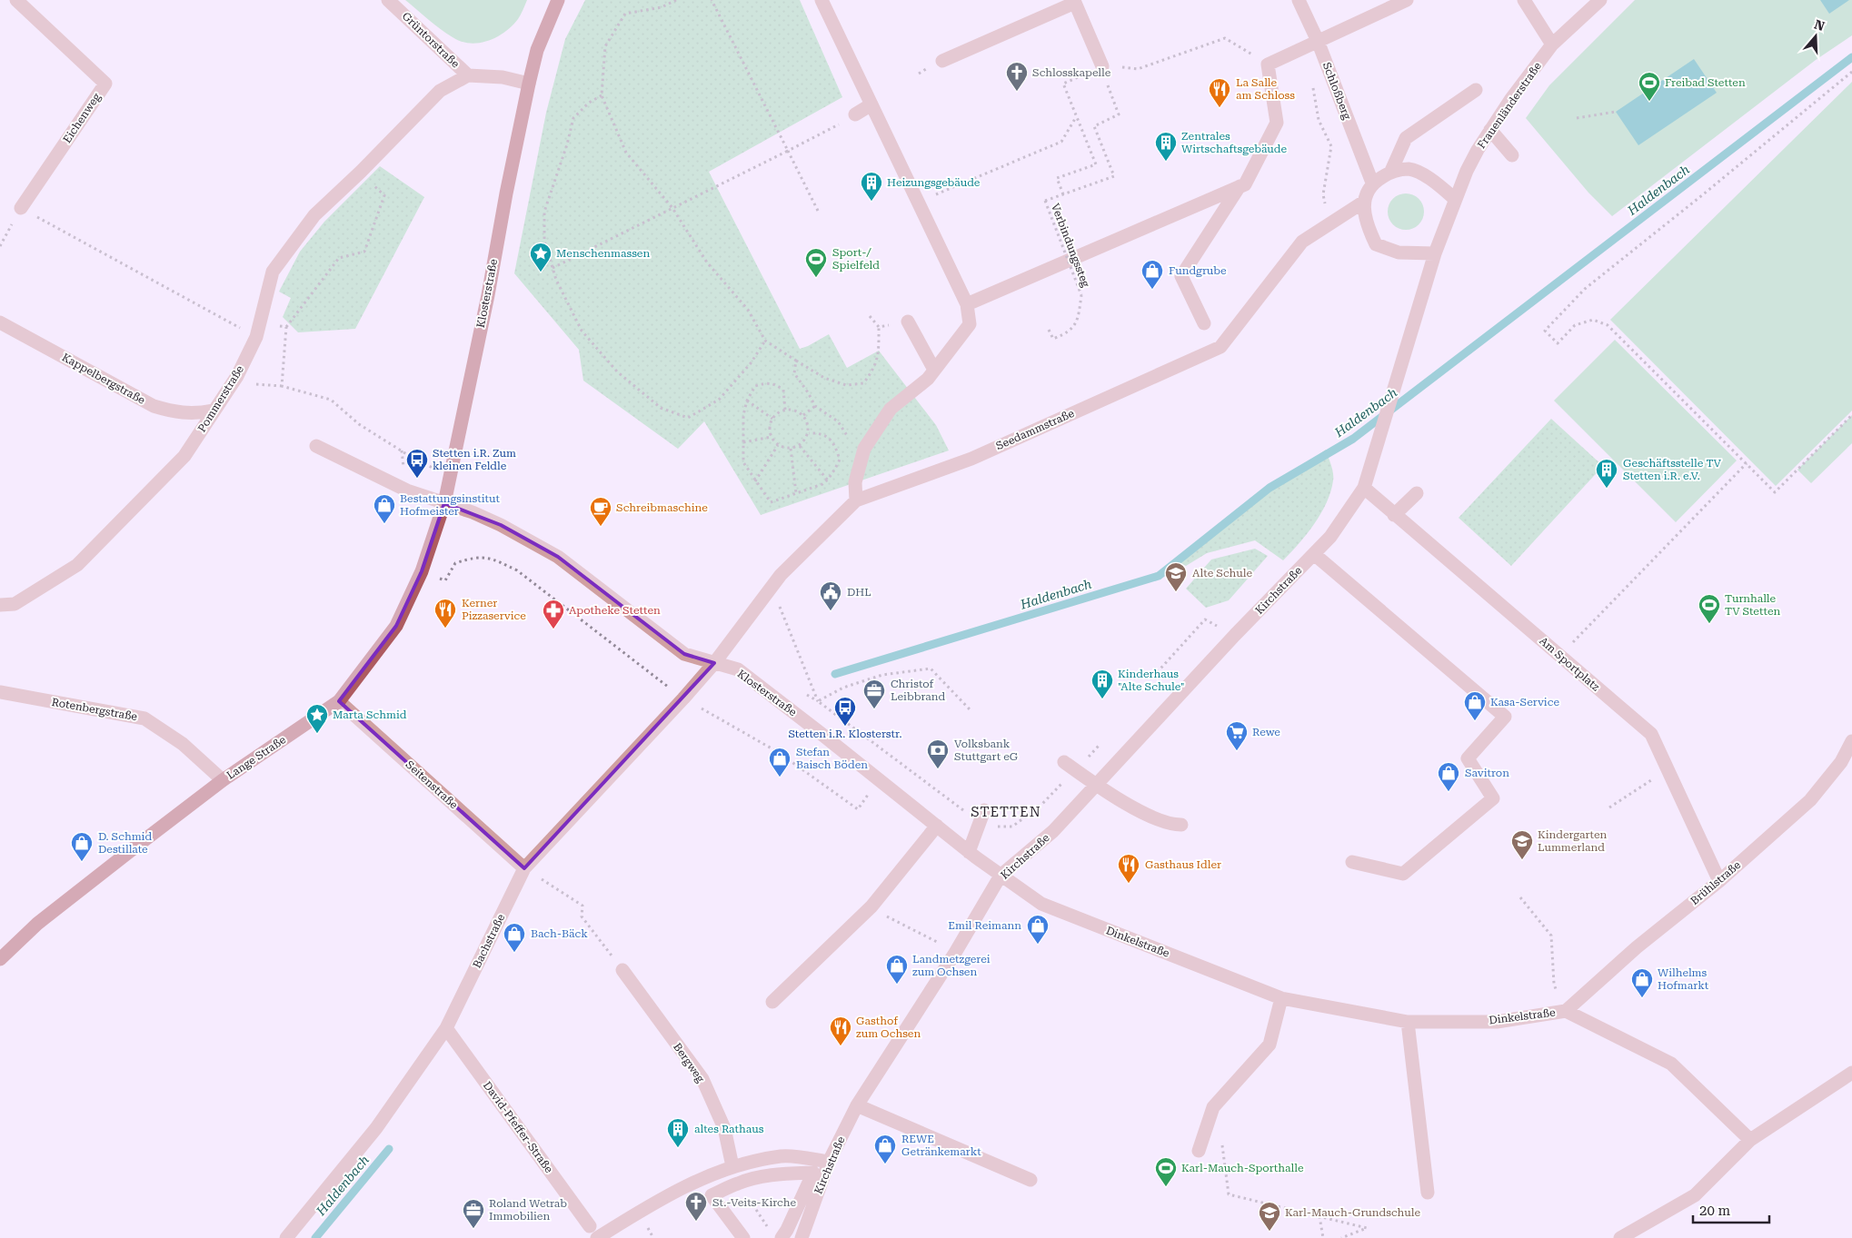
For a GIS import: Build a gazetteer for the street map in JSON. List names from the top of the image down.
{
  "streets": {
    "main road": ["Klosterstraße", "Lange Straße"],
    "street": [
      "Grüntorstraße",
      "Schloßberg",
      "Frauenländerstraße",
      "Eichenweg",
      "Kappelbergstraße",
      "Pommerstraße",
      "Seedammstraße",
      "Kirchstraße",
      "Am Sportplatz",
      "Rotenbergstraße",
      "Seitenstraße",
      "Brühlstraße",
      "Bachstraße",
      "Dinkelstraße",
      "Bergweg",
      "David-Pfeffer-Straße"
    ],
    "path": ["Verbindungssteg"]
  },
  "crossings": [
    ["Grüntorstraße", "Klosterstraße"],
    ["Grüntorstraße", "Pommerstraße"],
    ["Schloßberg", "Frauenländerstraße"],
    ["Schloßberg", "Seedammstraße"],
    ["Schloßberg", "Kirchstraße"],
    ["Frauenländerstraße", "Seedammstraße"],
    ["Frauenländerstraße", "Kirchstraße"],
    ["Klosterstraße", "Seedammstraße"],
    ["Klosterstraße", "Kirchstraße"],
    ["Klosterstraße", "Lange Straße"],
    ["Klosterstraße", "Bachstraße"],
    ["Klosterstraße", "Dinkelstraße"],
    ["Kappelbergstraße", "Pommerstraße"],
    ["Seedammstraße", "Kirchstraße"],
    ["Seedammstraße", "Bachstraße"],
    ["Kirchstraße", "Am Sportplatz"],
    ["Kirchstraße", "Dinkelstraße"],
    ["Am Sportplatz", "Brühlstraße"],
    ["Rotenbergstraße", "Lange Straße"],
    ["Lange Straße", "Seitenstraße"],
    ["Seitenstraße", "Bachstraße"],
    ["Brühlstraße", "Dinkelstraße"],
    ["Bachstraße", "David-Pfeffer-Straße"]
  ],
  "districts": ["STETTEN"],
  "water": ["Haldenbach"],
  "places": {
    "church": ["Schlosskapelle", "St.-Veits-Kirche"],
    "sports": [
      "Freibad Stetten",
      "Sport-/ Spielfeld",
      "Turnhalle TV Stetten",
      "Karl-Mauch-Sporthalle"
    ],
    "restaurant": [
      "La Salle am Schloss",
      "Kerner Pizzaservice",
      "Gasthaus Idler",
      "Gasthof zum Ochsen"
    ],
    "building": [
      "Zentrales Wirtschaftsgebäude",
      "Heizungsgebäude",
      "Geschäftsstelle TV Stetten i.R. e.V.",
      "Kinderhaus \"Alte Schule\"",
      "altes Rathaus"
    ],
    "place": ["Menschenmassen", "Marta Schmid"],
    "shop": [
      "Fundgrube",
      "Bestattungsinstitut Hofmeister",
      "Kasa-Service",
      "Stefan Baisch Böden",
      "Savitron",
      "D. Schmid Destillate",
      "Emil Reimann",
      "Bach-Bäck",
      "Landmetzgerei zum Ochsen",
      "Wilhelms Hofmarkt",
      "REWE Getränkemarkt"
    ],
    "bus stop": ["Stetten i.R. Zum kleinen Feldle", "Stetten i.R. Klosterstr."],
    "cafe": ["Schreibmaschine"],
    "school or university": ["Alte Schule", "Kindergarten Lummerland", "Karl-Mauch-Grundschule"],
    "public building": ["DHL"],
    "pharmacy": ["Apotheke Stetten"],
    "office": ["Christof Leibbrand", "Roland Wetrab Immobilien"],
    "supermarket": ["Rewe"],
    "bank": ["Volksbank Stuttgart eG"]
  },
  "scale_bar": "20 m",
  "north": "top"
}
